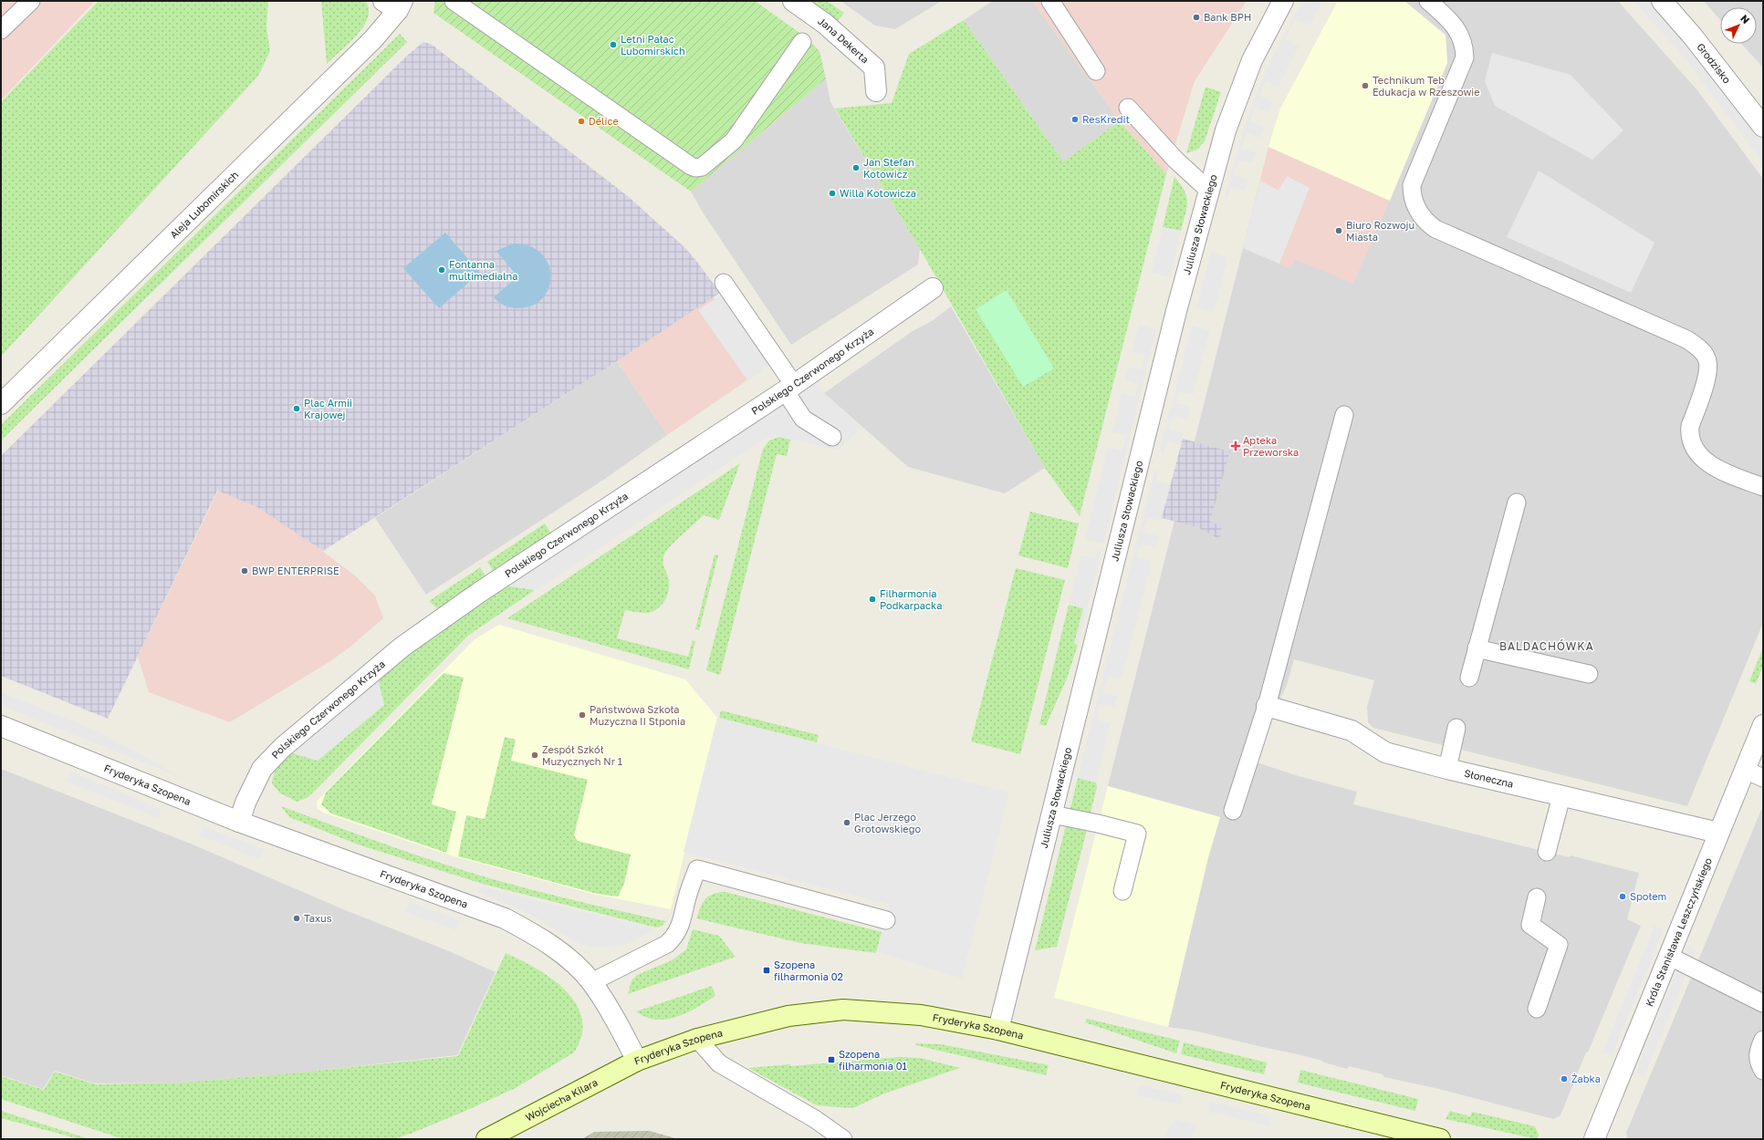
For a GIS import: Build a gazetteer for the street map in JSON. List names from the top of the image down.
{
  "streets": {
    "street": [
      "Jana Dekerta",
      "Grodzisko",
      "Aleja Lubomirskich",
      "Juliusza Słowackiego",
      "Polskiego Czerwonego Krzyża",
      "Słoneczna",
      "Fryderyka Szopena",
      "Króla Stanisława Leszczyńskiego",
      "Wojciecha Kilara"
    ]
  },
  "crossings": [
    ["Juliusza Słowackiego", "Fryderyka Szopena"],
    ["Polskiego Czerwonego Krzyża", "Fryderyka Szopena"],
    ["Słoneczna", "Króla Stanisława Leszczyńskiego"],
    ["Fryderyka Szopena", "Wojciecha Kilara"]
  ],
  "districts": ["BALDACHÓWKA"],
  "places": {
    "other": [
      "Bank BPH",
      "Letni Pałac Lubomirskich",
      "Technikum Teb Edukacja w Rzeszowie",
      "ResKredit",
      "Délice",
      "Jan Stefan Kotowicz",
      "Willa Kotowicza",
      "Biuro Rozwoju Miasta",
      "Fontanna multimedialna",
      "Plac Armii Krajowej",
      "BWP ENTERPRISE",
      "Filharmonia Podkarpacka",
      "Państwowa Szkoła Muzyczna II Stponia",
      "Zespół Szkół Muzycznych Nr 1",
      "Plac Jerzego Grotowskiego",
      "Społem",
      "Taxus",
      "Żabka"
    ],
    "health": ["Apteka Przeworska"],
    "transit": ["Szopena filharmonia 02", "Szopena filharmonia 01"]
  },
  "north": "top right"
}
